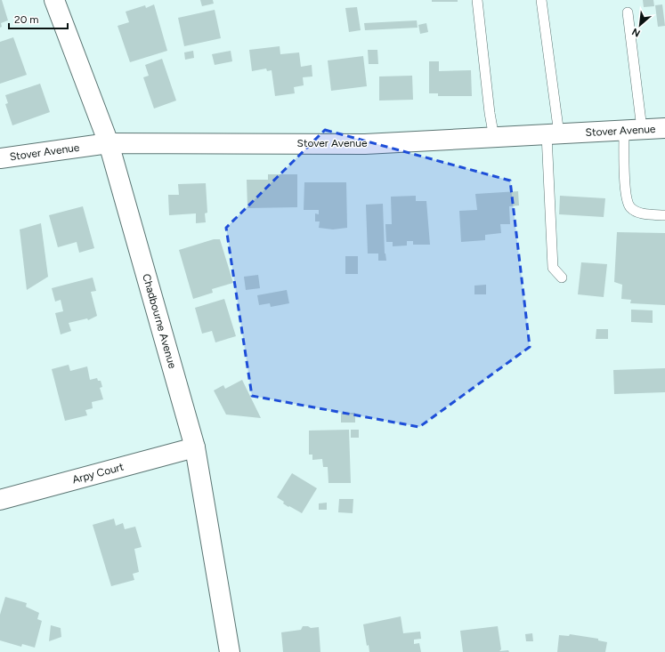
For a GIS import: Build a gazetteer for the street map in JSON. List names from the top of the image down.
{
  "streets": {
    "street": ["Stover Avenue", "Chadbourne Avenue", "Arpy Court"]
  },
  "crossings": [
    ["Stover Avenue", "Chadbourne Avenue"],
    ["Chadbourne Avenue", "Arpy Court"]
  ],
  "scale_bar": "20 m",
  "north": "bottom left"
}
